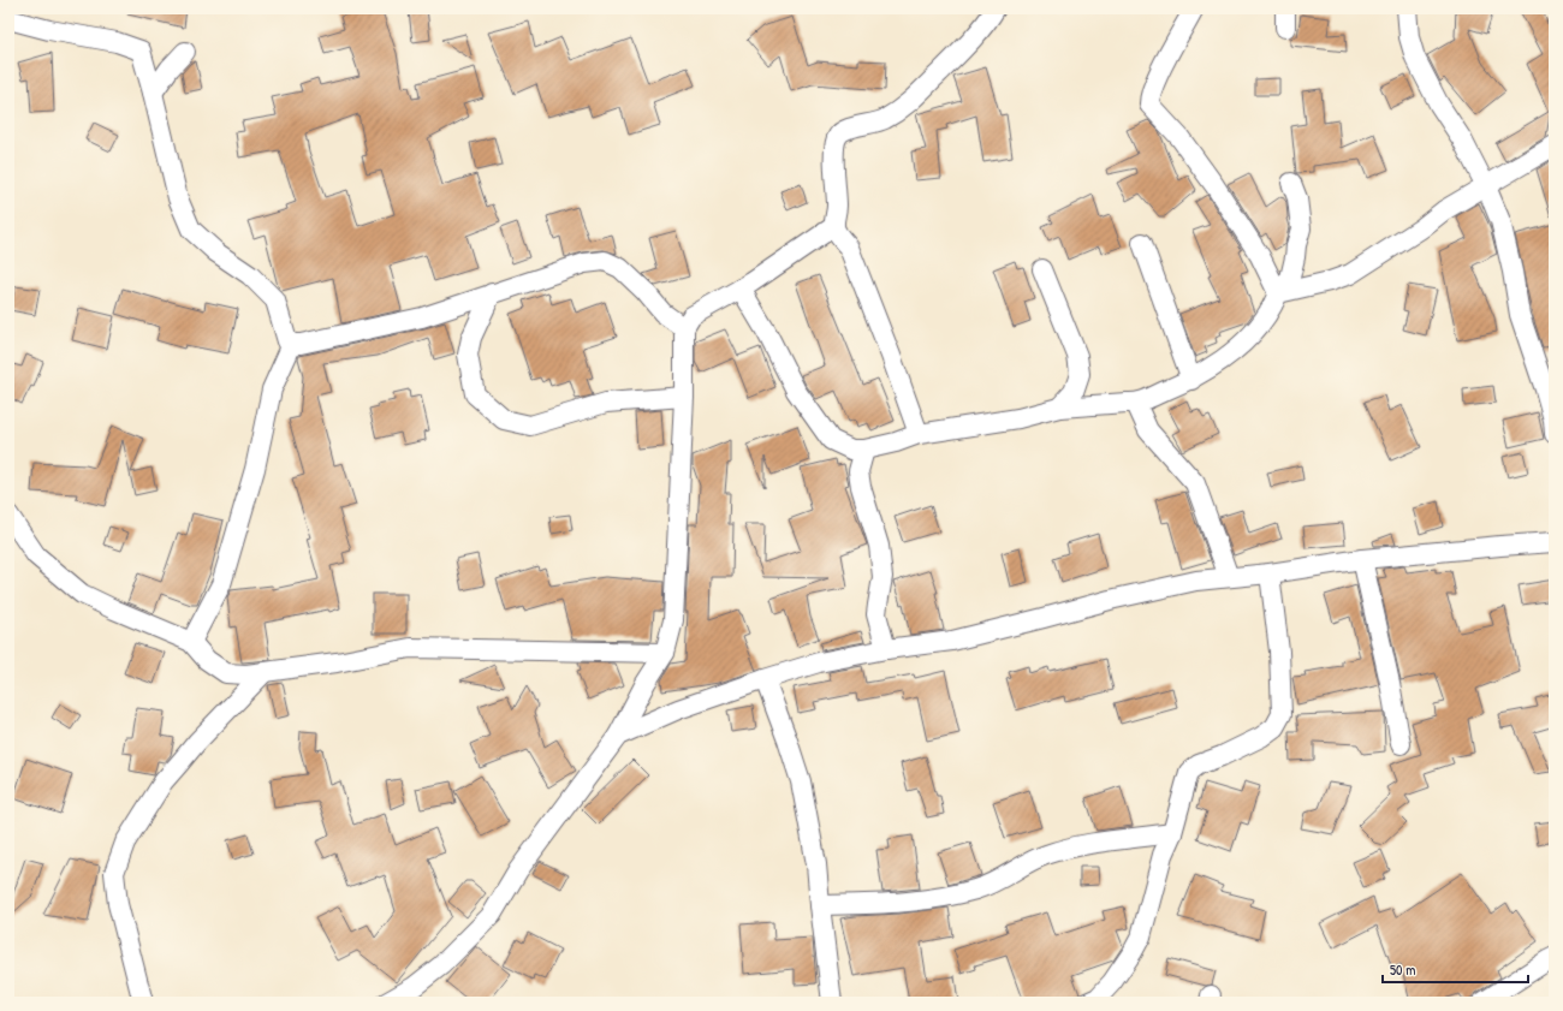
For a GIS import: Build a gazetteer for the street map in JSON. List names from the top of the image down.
{
  "scale_bar": "50 m"
}
